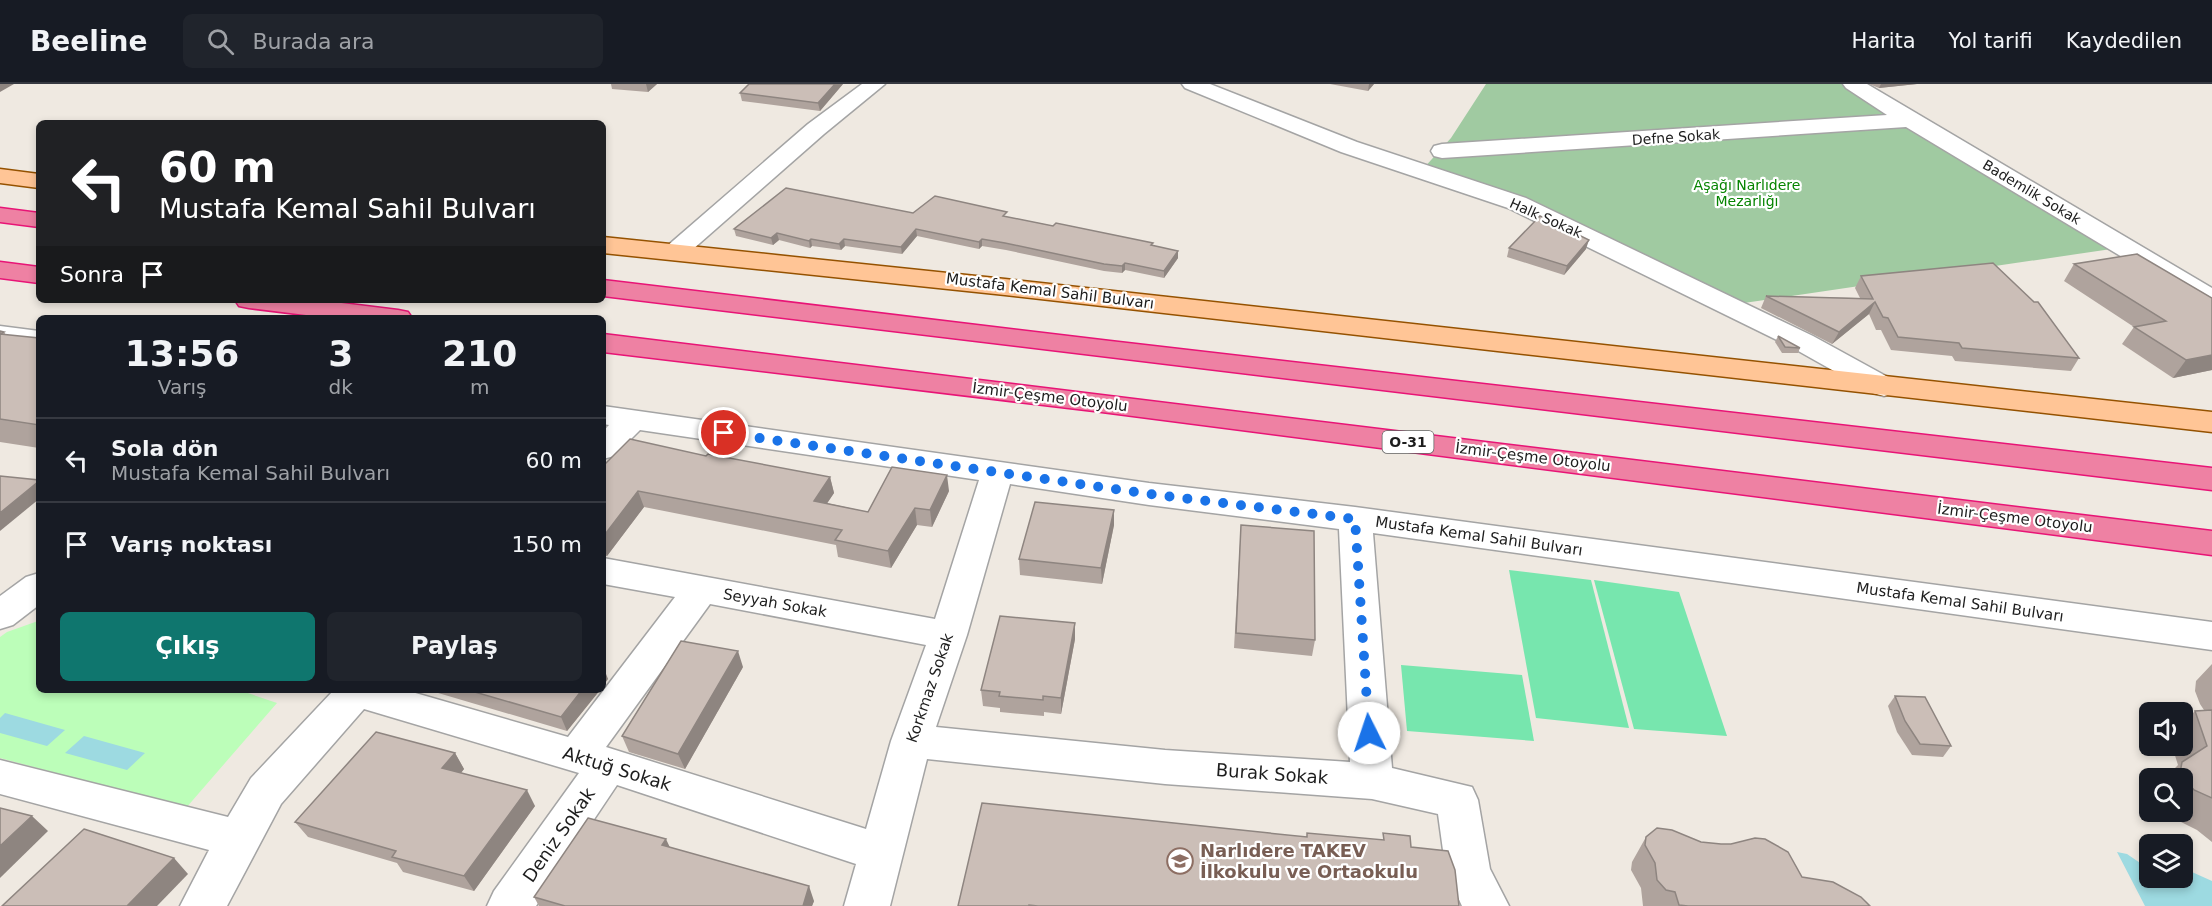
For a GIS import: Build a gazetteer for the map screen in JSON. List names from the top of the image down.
{
  "streets": {
    "highway": ["İzmir-Çeşme Otoyolu", "O-31"],
    "main road": ["Mustafa Kemal Sahil Bulvarı"],
    "street": [
      "Defne Sokak",
      "Bademlik Sokak",
      "Halk Sokak",
      "Seyyah Sokak",
      "Korkmaz Sokak",
      "Aktuğ Sokak",
      "Burak Sokak",
      "Deniz Sokak"
    ]
  },
  "crossings": [
    ["Defne Sokak", "Bademlik Sokak"],
    ["Halk Sokak", "Mustafa Kemal Sahil Bulvarı"],
    ["Mustafa Kemal Sahil Bulvarı", "Korkmaz Sokak"],
    ["Seyyah Sokak", "Korkmaz Sokak"],
    ["Seyyah Sokak", "Deniz Sokak"],
    ["Korkmaz Sokak", "Aktuğ Sokak"],
    ["Korkmaz Sokak", "Burak Sokak"],
    ["Aktuğ Sokak", "Deniz Sokak"]
  ],
  "parks": ["Aşağı Narlıdere Mezarlığı"],
  "places": {
    "school or university": ["Narlıdere TAKEV İlkokulu ve Ortaokulu"]
  },
  "page": {
    "header": "Beeline",
    "search": "Burada ara",
    "nav": ["Harita", "Yol tarifi", "Kaydedilen"],
    "turn": ["60 m", "Mustafa Kemal Sahil Bulvarı"],
    "then": "Sonra",
    "eta": [
      "13:56",
      "Varış",
      "3",
      "dk",
      "210",
      "m"
    ],
    "list": [
      {
        "name": "Sola dön",
        "note": "Mustafa Kemal Sahil Bulvarı",
        "value": "60 m"
      },
      {
        "name": "Varış noktası",
        "value": "150 m"
      }
    ],
    "buttons": ["Çıkış", "Paylaş"]
  }
}
